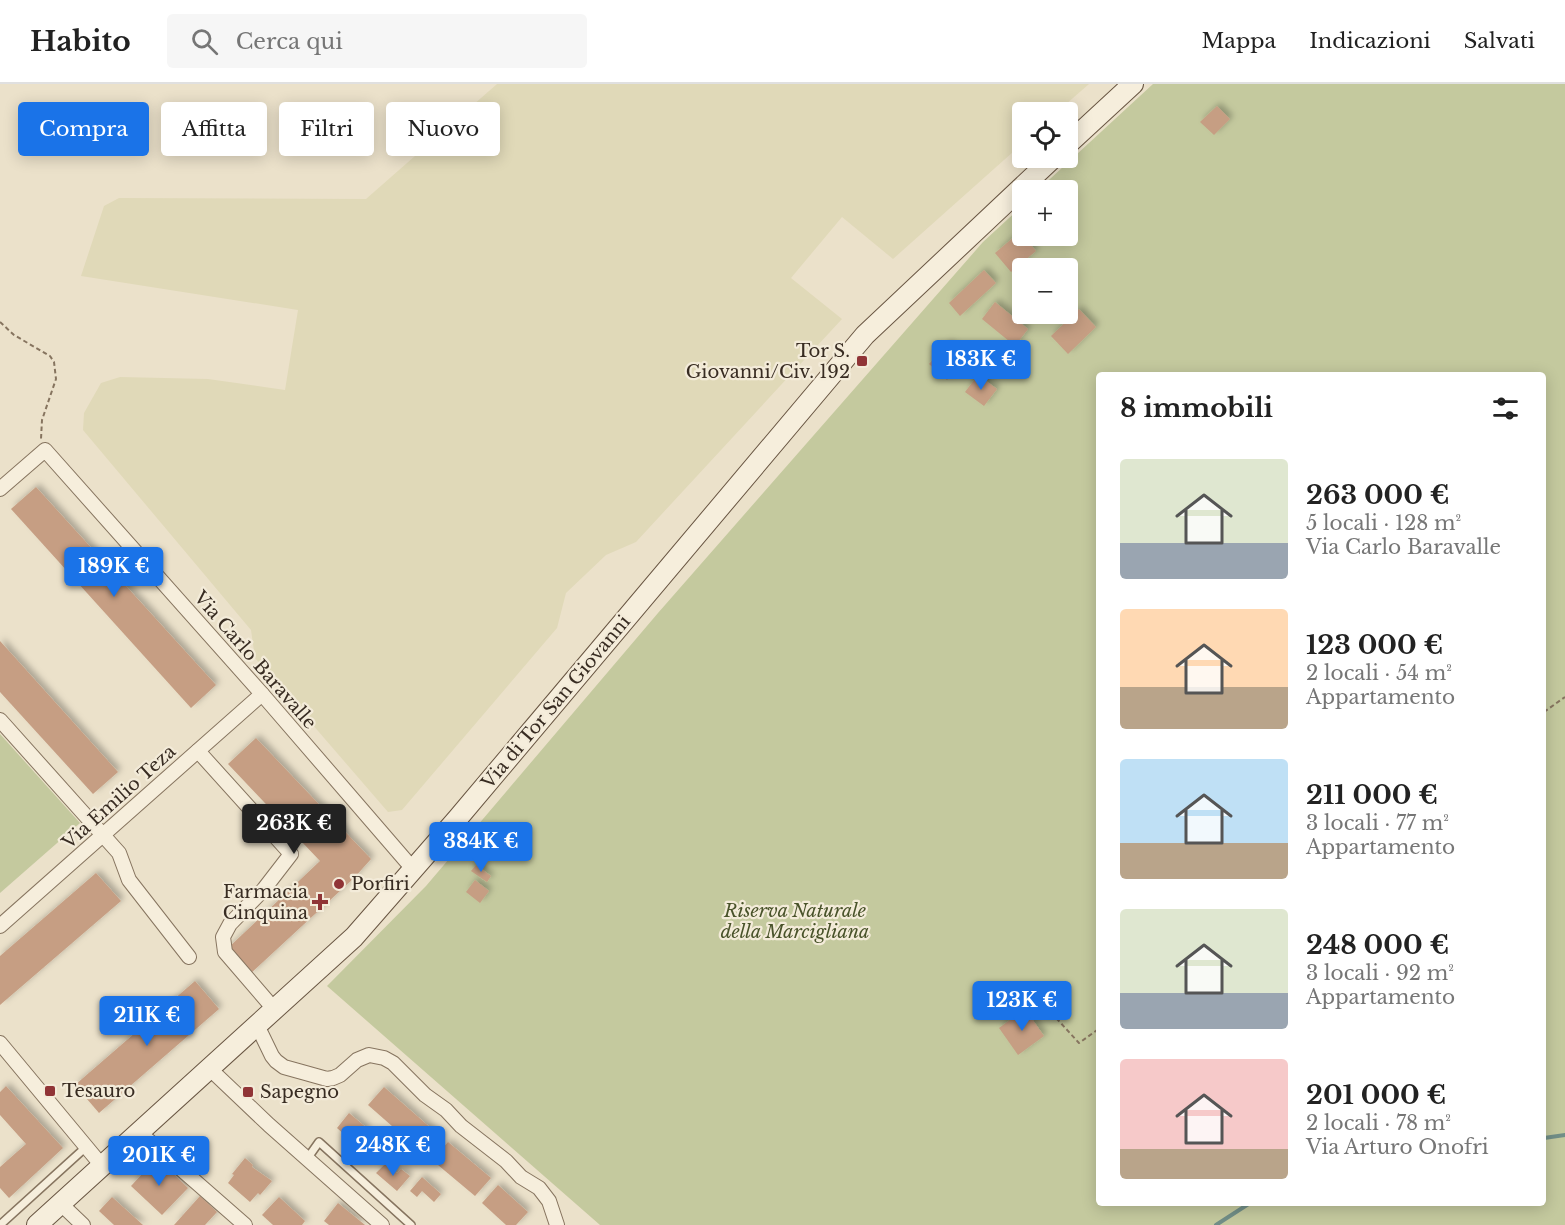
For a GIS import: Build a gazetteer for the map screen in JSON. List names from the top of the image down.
{
  "streets": {
    "street": ["Via Carlo Baravalle", "Via di Tor San Giovanni", "Via Emilio Teza"]
  },
  "crossings": [
    ["Via Carlo Baravalle", "Via di Tor San Giovanni"],
    ["Via Carlo Baravalle", "Via Emilio Teza"]
  ],
  "parks": ["Riserva Naturale della Marcigliana"],
  "places": {
    "transit": ["Tor S. Giovanni/Civ. 192", "Tesauro", "Sapegno"],
    "other": ["Porfiri"],
    "health": ["Farmacia Cinquina"]
  },
  "page": {
    "header": "Habito",
    "search": "Cerca qui",
    "nav": ["Mappa", "Indicazioni", "Salvati"],
    "map_buttons": ["+", "−"],
    "chip": [
      "Compra",
      "Affitta",
      "Filtri",
      "Nuovo"
    ],
    "price": [
      "183K €",
      "189K €",
      "263K €",
      "384K €",
      "123K €",
      "211K €",
      "248K €",
      "201K €"
    ],
    "heading": "8 immobili",
    "list": [
      {
        "name": "263 000 €",
        "note": "5 locali · 128 m² · Via Carlo Baravalle"
      },
      {
        "name": "123 000 €",
        "note": "2 locali · 54 m² · Appartamento"
      },
      {
        "name": "211 000 €",
        "note": "3 locali · 77 m² · Appartamento"
      },
      {
        "name": "248 000 €",
        "note": "3 locali · 92 m² · Appartamento"
      },
      {
        "name": "201 000 €",
        "note": "2 locali · 78 m² · Via Arturo Onofri"
      }
    ]
  }
}
